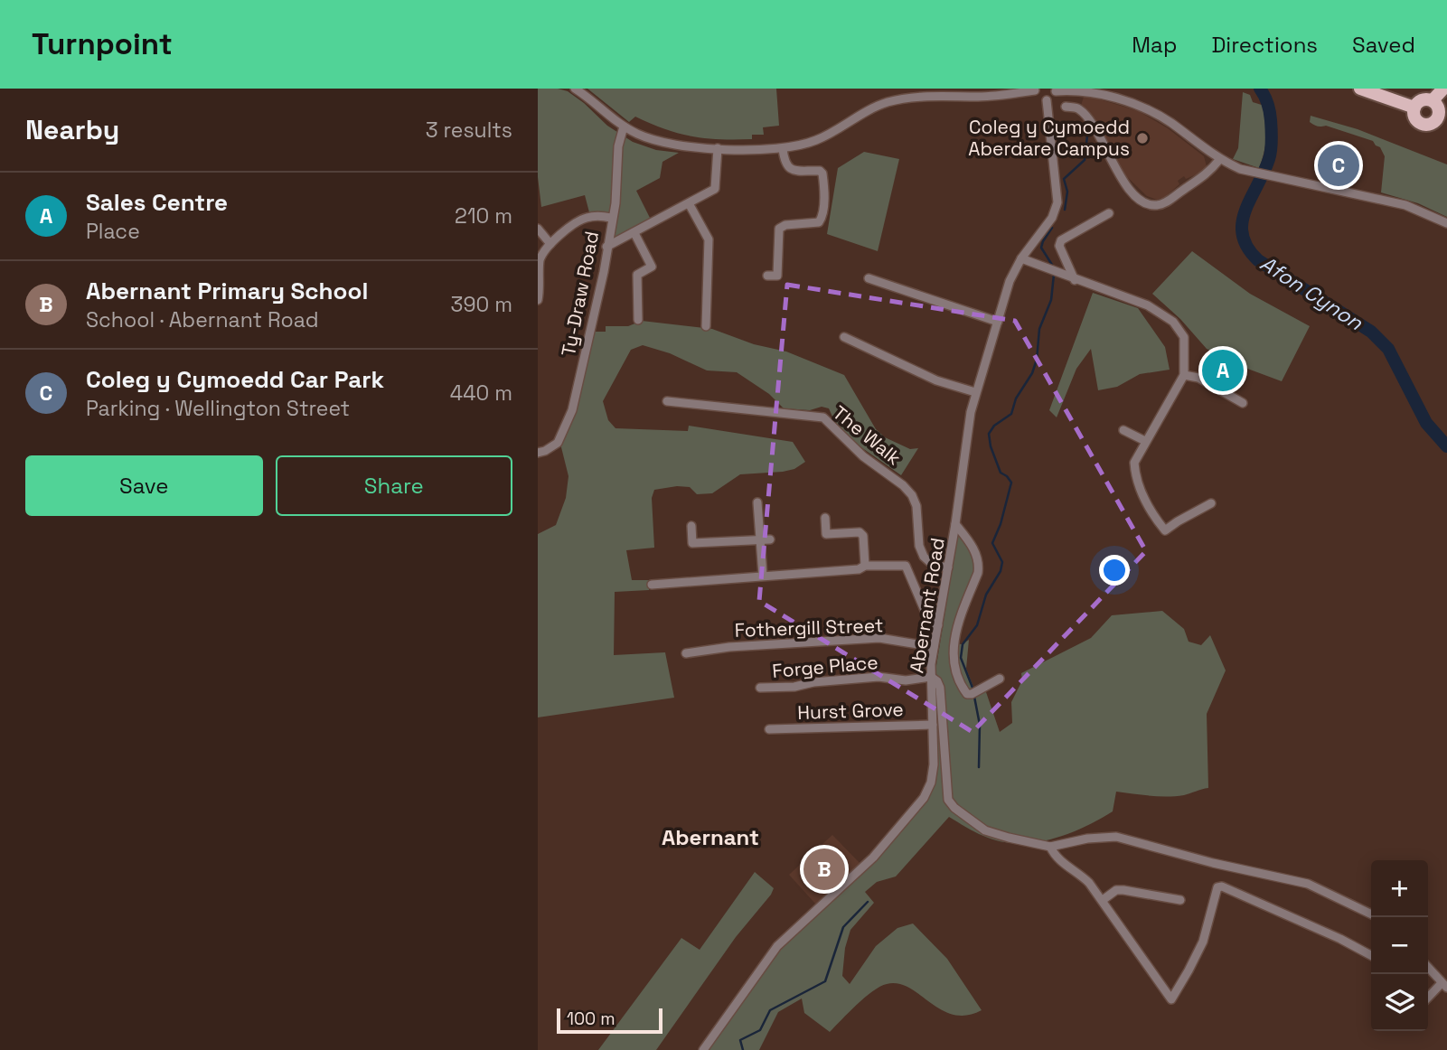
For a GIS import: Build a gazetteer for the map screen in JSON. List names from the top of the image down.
{
  "streets": {
    "street": [
      "Ty-Draw Road",
      "The Walk",
      "Abernant Road",
      "Fothergill Street",
      "Forge Place",
      "Hurst Grove"
    ]
  },
  "crossings": [
    ["The Walk", "Abernant Road"],
    ["Abernant Road", "Fothergill Street"],
    ["Abernant Road", "Forge Place"],
    ["Abernant Road", "Hurst Grove"]
  ],
  "districts": ["Abernant"],
  "water": ["Afon Cynon"],
  "places": ["Coleg y Cymoedd Aberdare Campus"],
  "scale_bar": "100 m",
  "page": {
    "header": "Turnpoint",
    "nav": ["Map", "Directions", "Saved"],
    "heading": ["Nearby", "3 results"],
    "pins": ["C", "A", "B"],
    "list": [
      {
        "mark": "A",
        "name": "Sales Centre",
        "note": "Place",
        "value": "210 m"
      },
      {
        "mark": "B",
        "name": "Abernant Primary School",
        "note": "School · Abernant Road",
        "value": "390 m"
      },
      {
        "mark": "C",
        "name": "Coleg y Cymoedd Car Park",
        "note": "Parking · Wellington Street",
        "value": "440 m"
      }
    ],
    "buttons": ["Save", "Share"],
    "map_buttons": ["+", "−"],
    "scale": "100 m"
  }
}
